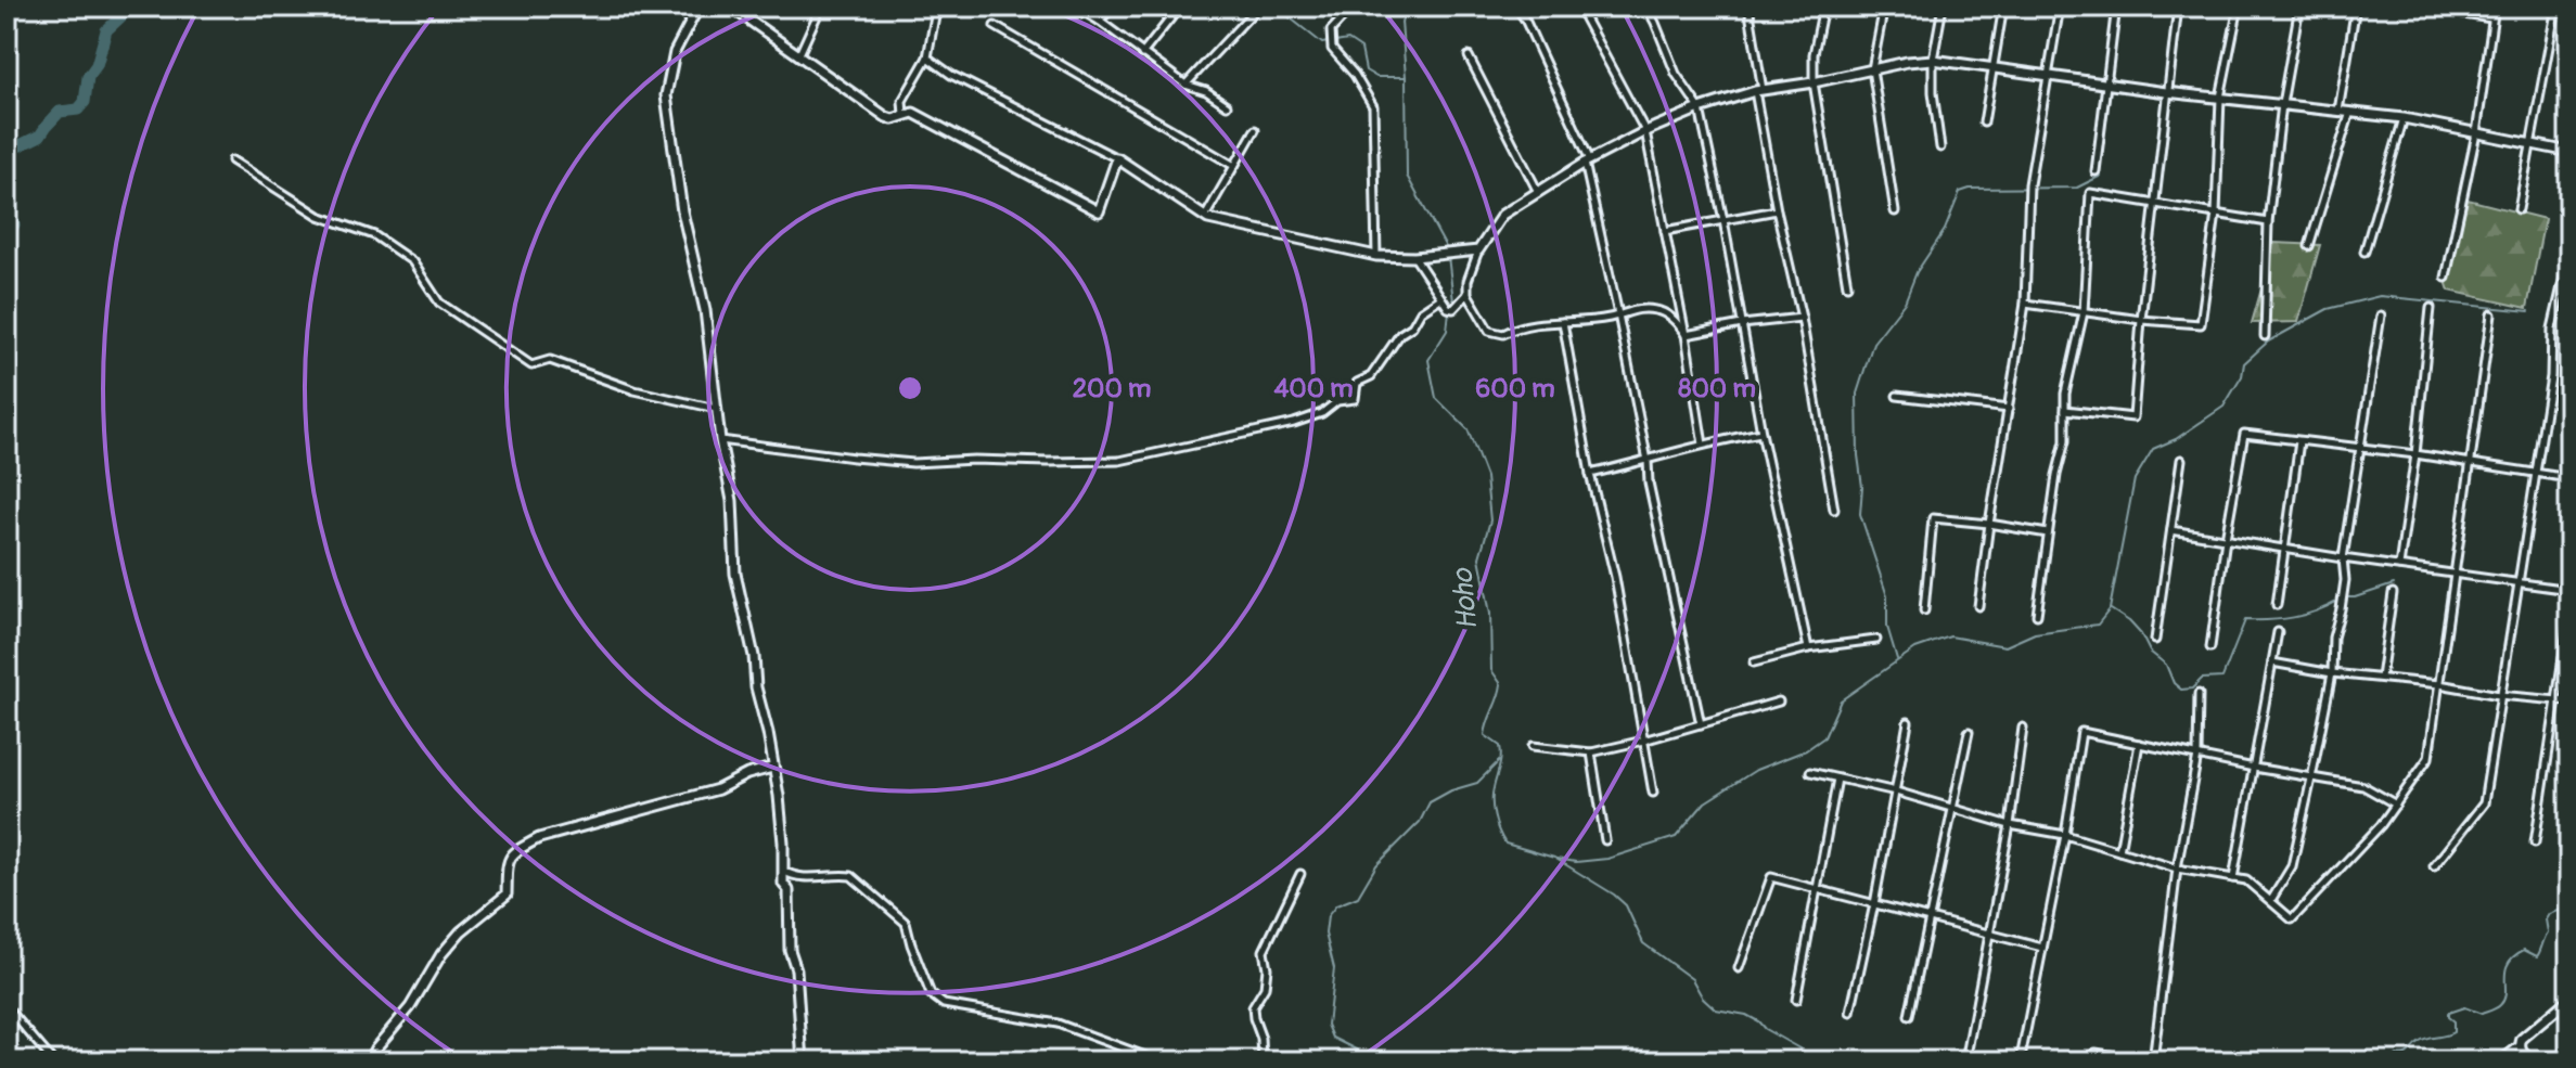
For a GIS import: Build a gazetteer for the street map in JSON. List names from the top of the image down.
{
  "water": ["Hoho"],
  "rings": [
    "200 m",
    "400 m",
    "600 m",
    "800 m"
  ]
}
